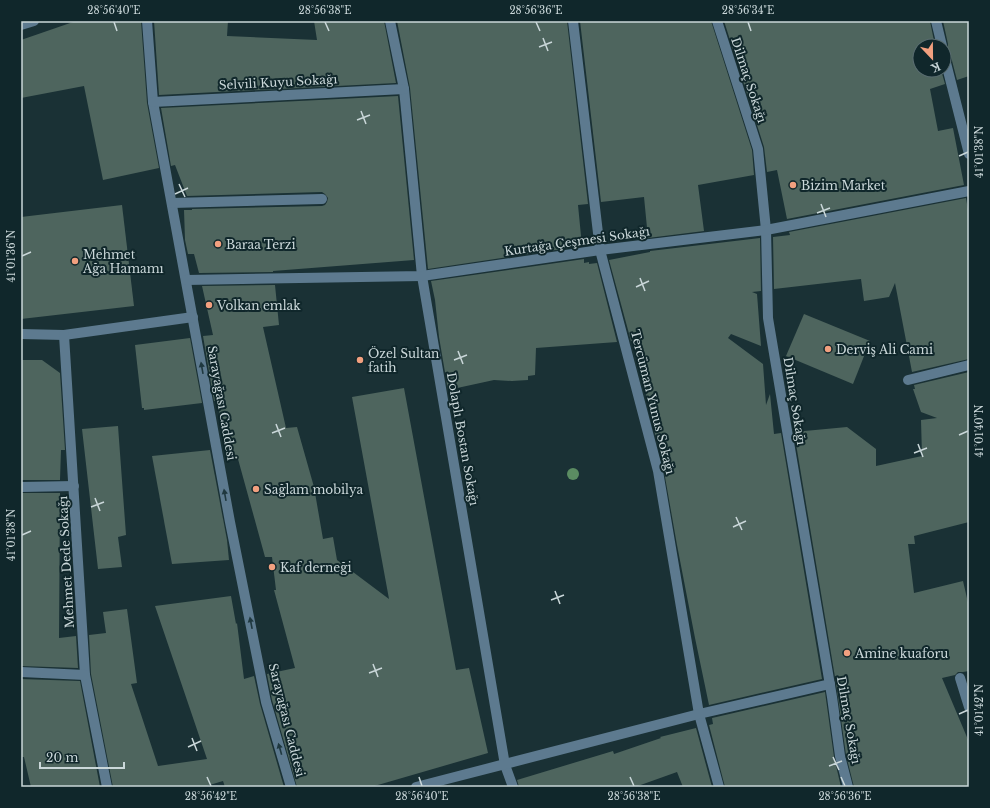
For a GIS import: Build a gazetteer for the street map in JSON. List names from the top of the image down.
{
  "streets": {
    "street": [
      "Dilmaç Sokağı",
      "Selvili Kuyu Sokağı",
      "Kurtağa Çeşmesi Sokağı",
      "Tercüman Yunus Sokağı",
      "Sarayağası Caddesi",
      "Dolaplı Bostan Sokağı",
      "Mehmet Dede Sokağı"
    ]
  },
  "crossings": [
    ["Dilmaç Sokağı", "Kurtağa Çeşmesi Sokağı"],
    ["Selvili Kuyu Sokağı", "Sarayağası Caddesi"],
    ["Selvili Kuyu Sokağı", "Dolaplı Bostan Sokağı"],
    ["Kurtağa Çeşmesi Sokağı", "Tercüman Yunus Sokağı"],
    ["Kurtağa Çeşmesi Sokağı", "Sarayağası Caddesi"],
    ["Kurtağa Çeşmesi Sokağı", "Dolaplı Bostan Sokağı"]
  ],
  "one_way": ["Sarayağası Caddesi"],
  "places": [
    "Bizim Market",
    "Baraa Terzi",
    "Mehmet Ağa Hamamı",
    "Volkan emlak",
    "Derviş Ali Cami",
    "Özel Sultan fatih",
    "Sağlam mobilya",
    "Kaf derneği",
    "Amine kuaforu"
  ],
  "scale_bar": "20 m",
  "north": "bottom",
  "coordinates": [
    "28°56'40\"E",
    "28°56'38\"E",
    "28°56'36\"E",
    "28°56'34\"E",
    "41°01'38\"N",
    "41°01'36\"N",
    "41°01'40\"N",
    "41°01'42\"N",
    "28°56'42\"E"
  ]
}
